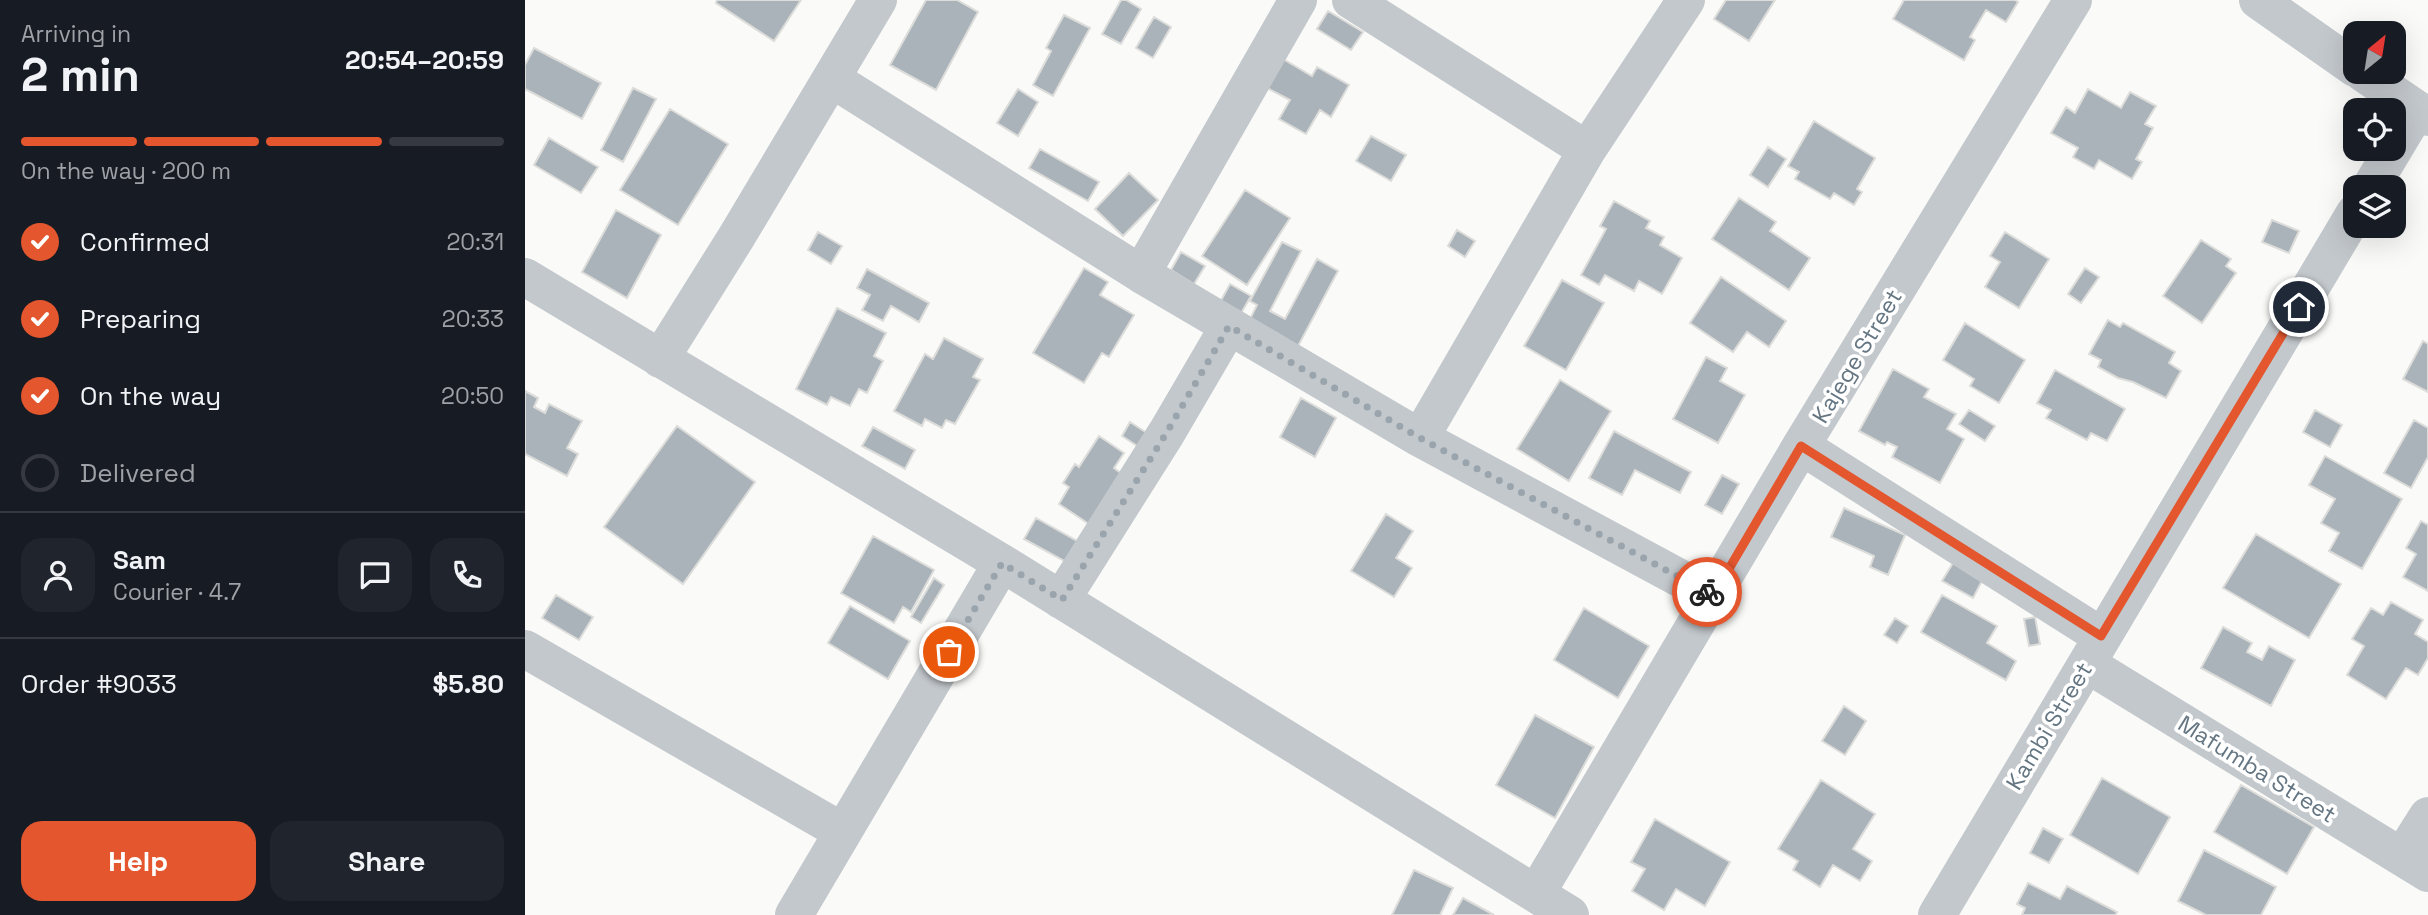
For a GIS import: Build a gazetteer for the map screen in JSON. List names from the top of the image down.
{
  "streets": {
    "street": ["Kajege Street", "Kambi Street", "Mafumba Street"]
  },
  "crossings": [
    ["Kajege Street", "Mafumba Street"],
    ["Kambi Street", "Mafumba Street"]
  ],
  "north": "top right",
  "page": {
    "heading": ["2 min", "Arriving in", "20:54–20:59"],
    "panel": [
      "Sam",
      "Courier · 4.7",
      "Order #9033",
      "$5.80"
    ],
    "bar": "On the way · 200 m",
    "list": [
      ["Confirmed", "20:31"],
      ["Preparing", "20:33"],
      ["On the way", "20:50"],
      "Delivered"
    ],
    "buttons": ["Help", "Share"]
  }
}
